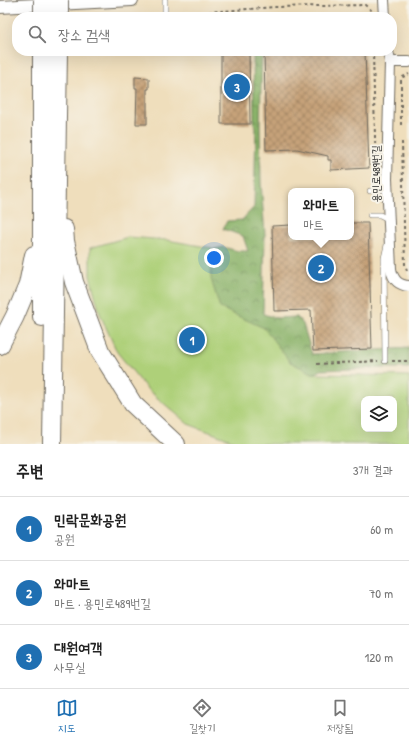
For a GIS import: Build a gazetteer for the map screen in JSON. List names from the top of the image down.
{
  "streets": {
    "street": ["용민로489번길"]
  },
  "page": {
    "search": "장소 검색",
    "pins": ["3", "2", "1"],
    "popup": ["와마트", "마트"],
    "heading": ["주변", "3개 결과"],
    "list": [
      {
        "mark": "1",
        "name": "민락문화공원",
        "note": "공원",
        "value": "60 m"
      },
      {
        "mark": "2",
        "name": "와마트",
        "note": "마트 · 용민로489번길",
        "value": "70 m"
      },
      {
        "mark": "3",
        "name": "대원여객",
        "note": "사무실",
        "value": "120 m"
      }
    ],
    "nav": ["지도", "길찾기", "저장됨"]
  }
}
